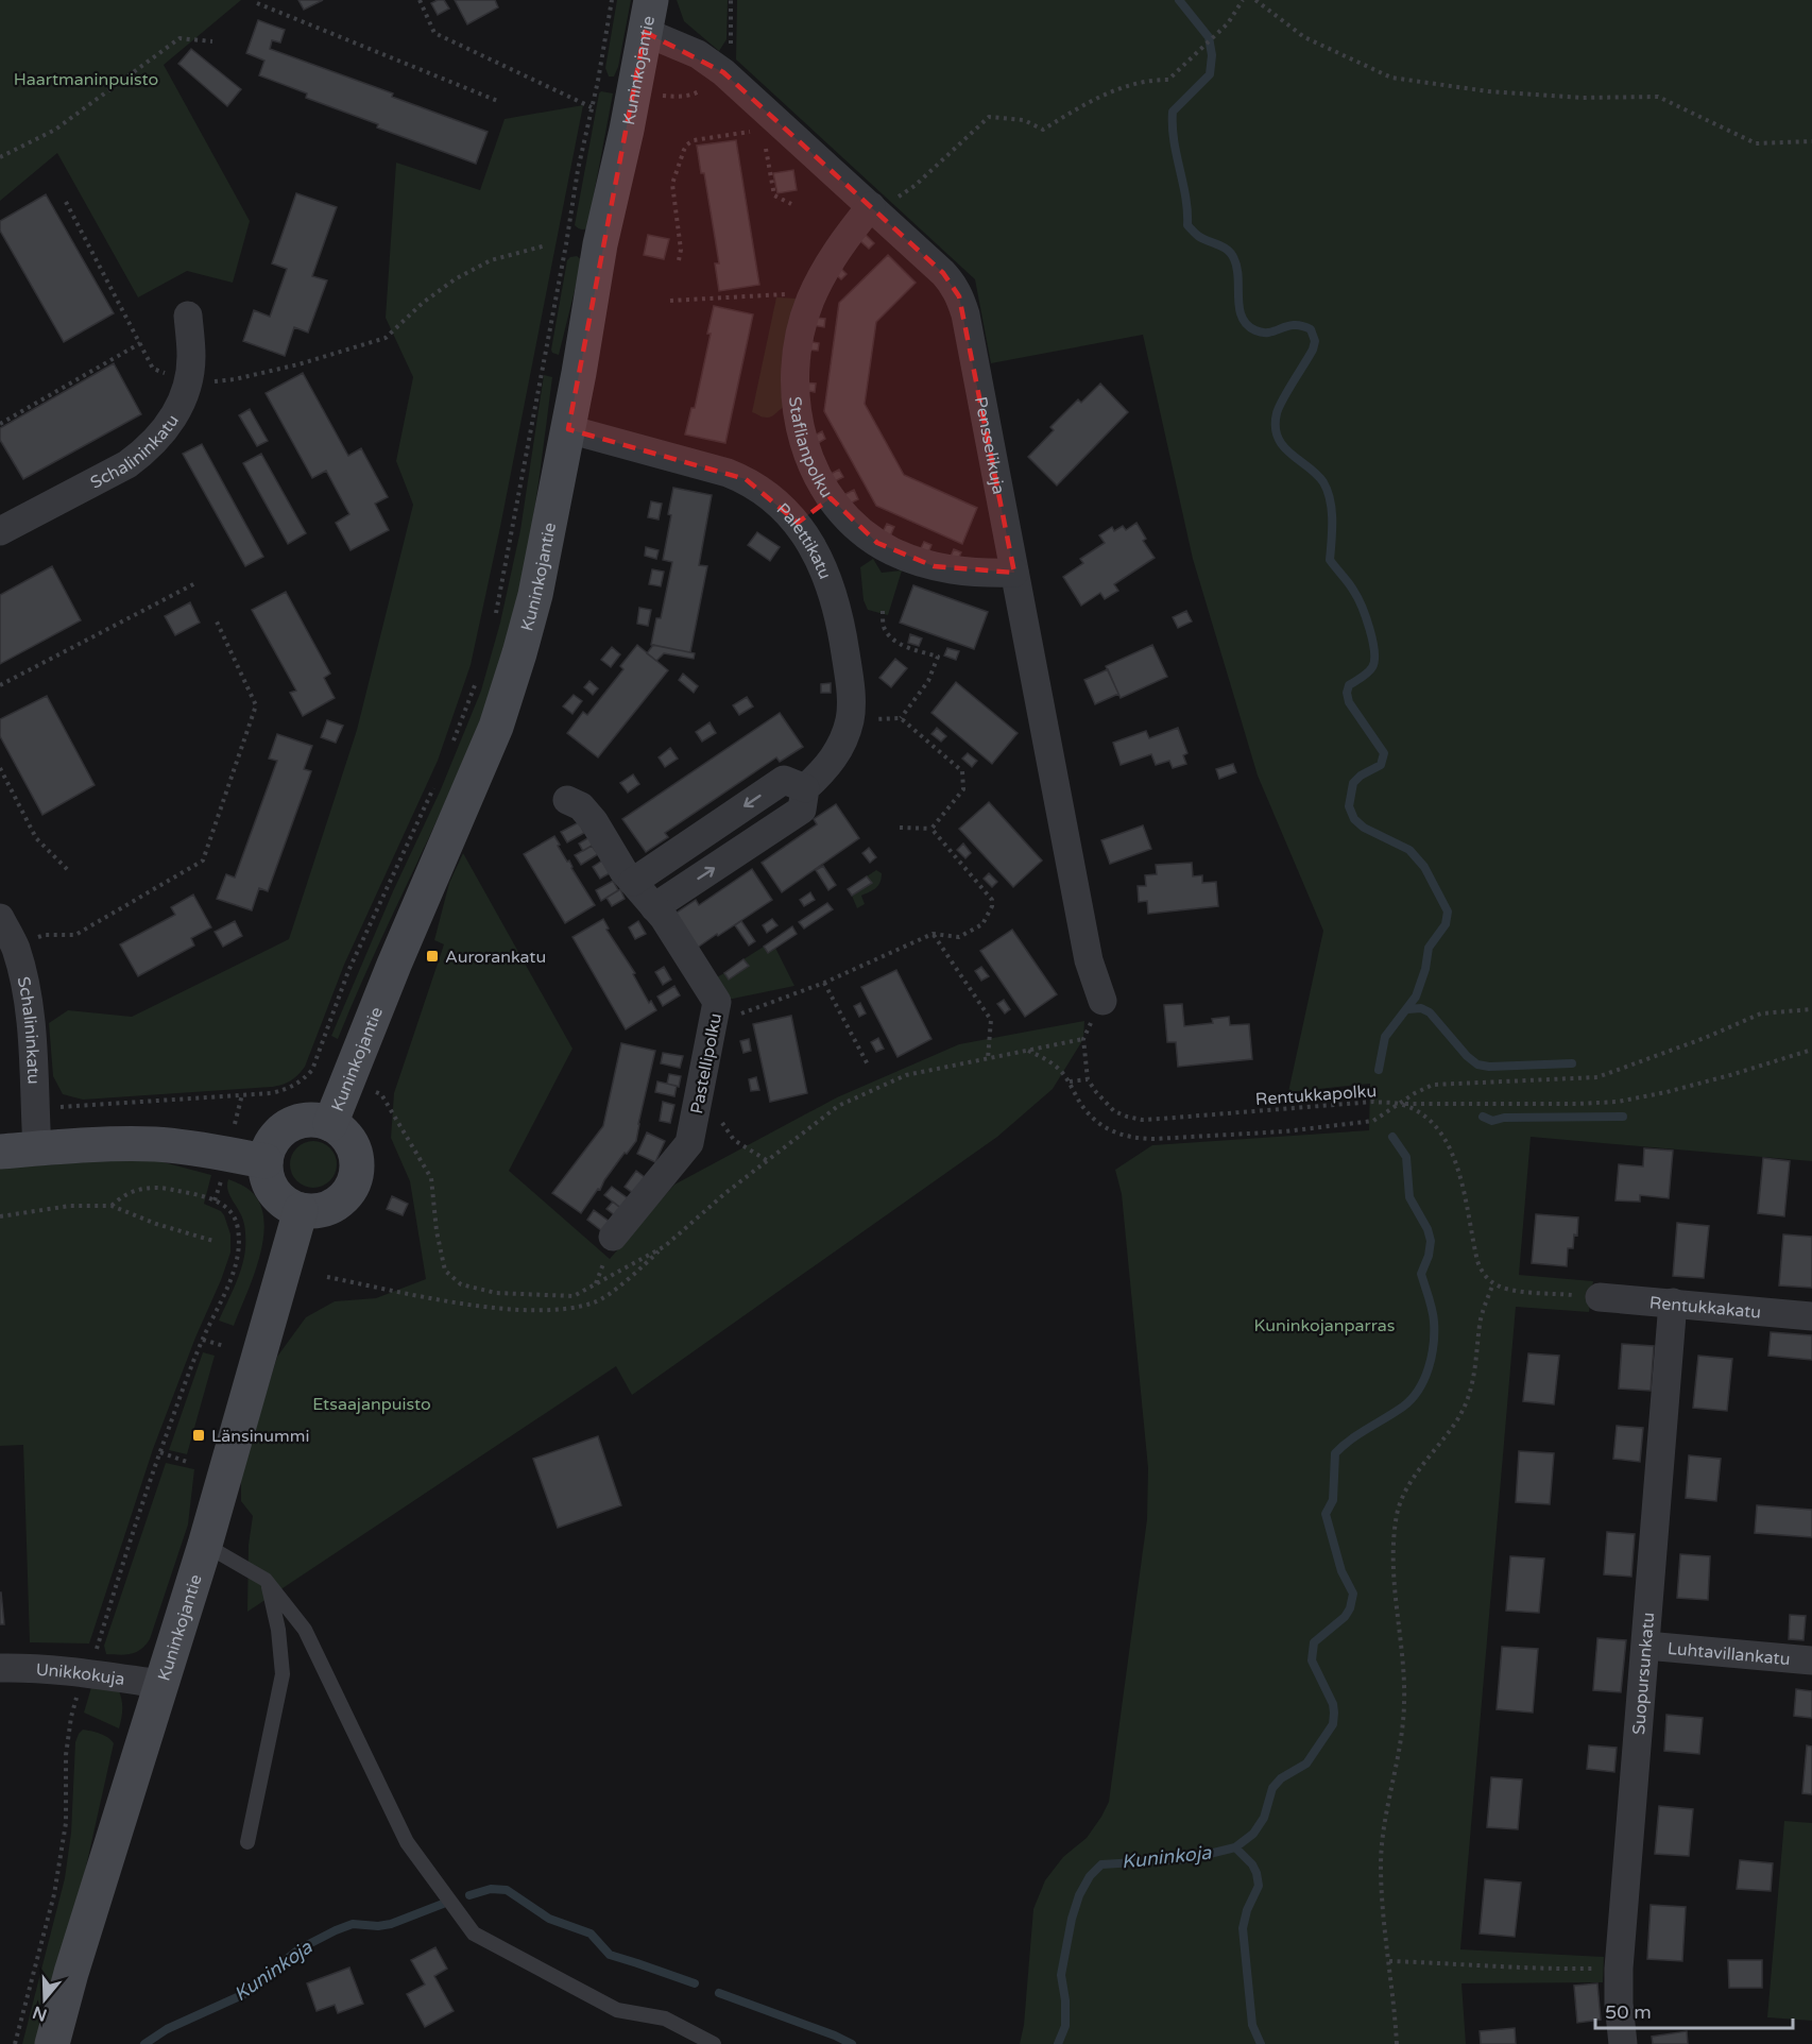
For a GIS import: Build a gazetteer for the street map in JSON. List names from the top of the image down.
{
  "streets": {
    "main road": ["Kuninkojantie"],
    "street": [
      "Staflianpolku",
      "Pensselikuja",
      "Schalininkatu",
      "Palettikatu",
      "Pastellipolku",
      "Rentukkakatu",
      "Luhtavillankatu",
      "Suopursunkatu",
      "Unikkokuja"
    ],
    "path": ["Rentukkapolku"]
  },
  "crossings": [
    ["Kuninkojantie", "Pensselikuja"],
    ["Kuninkojantie", "Palettikatu"],
    ["Kuninkojantie", "Unikkokuja"],
    ["Staflianpolku", "Pensselikuja"],
    ["Palettikatu", "Pastellipolku"],
    ["Rentukkakatu", "Suopursunkatu"],
    ["Luhtavillankatu", "Suopursunkatu"]
  ],
  "water": ["Kuninkoja"],
  "parks": ["Haartmaninpuisto", "Kuninkojanparras", "Etsaajanpuisto"],
  "places": {
    "transit": ["Aurorankatu", "Länsinummi"]
  },
  "scale_bar": "50 m",
  "north": "bottom"
}
